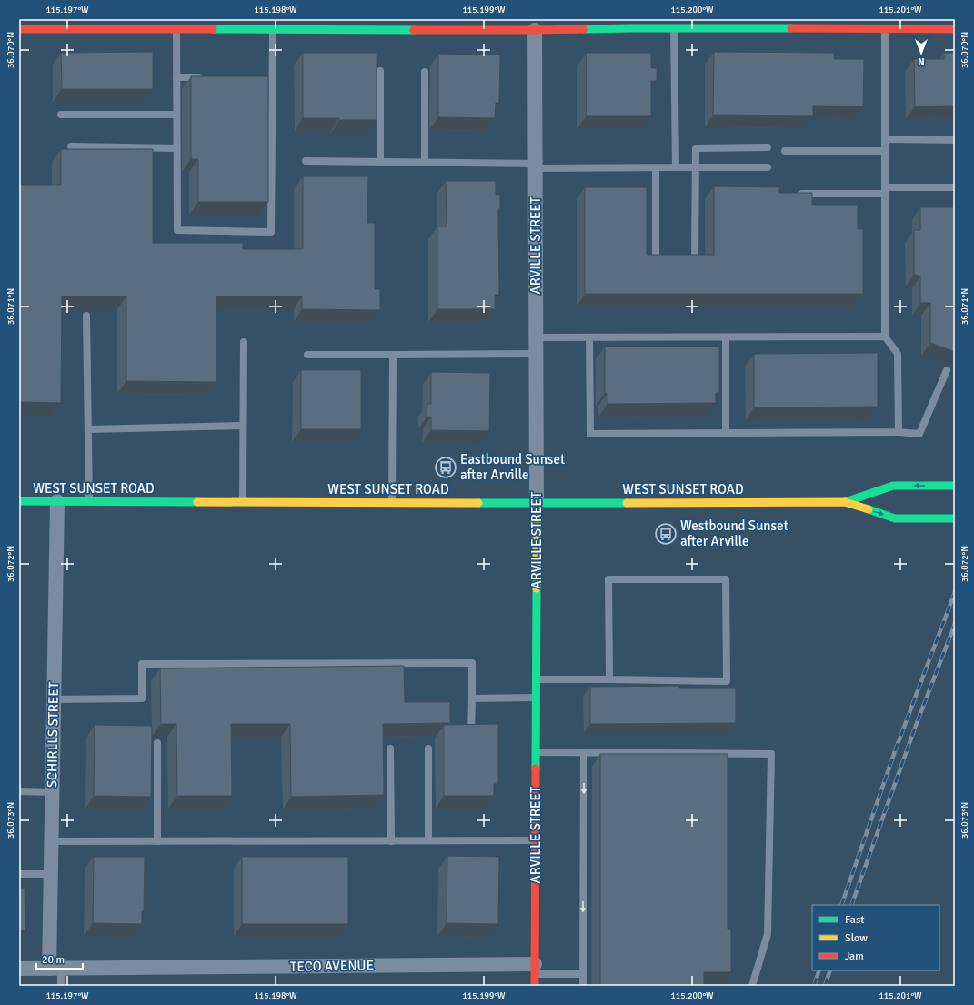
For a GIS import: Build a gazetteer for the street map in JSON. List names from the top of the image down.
{
  "streets": {
    "street": [
      "ARVILLE STREET",
      "WEST SUNSET ROAD",
      "SCHIRLLS STREET",
      "TECO AVENUE"
    ]
  },
  "crossings": [
    ["ARVILLE STREET", "WEST SUNSET ROAD"],
    ["ARVILLE STREET", "TECO AVENUE"],
    ["WEST SUNSET ROAD", "SCHIRLLS STREET"],
    ["SCHIRLLS STREET", "TECO AVENUE"]
  ],
  "places": {
    "bus stop": ["Eastbound Sunset after Arville", "Westbound Sunset after Arville"]
  },
  "legend": ["Fast", "Slow", "Jam"],
  "scale_bar": "20 m",
  "north": "bottom",
  "coordinates": [
    "115.197°W",
    "115.198°W",
    "115.199°W",
    "115.200°W",
    "115.201°W",
    "36.070°N",
    "36.071°N",
    "36.072°N",
    "36.073°N"
  ]
}
